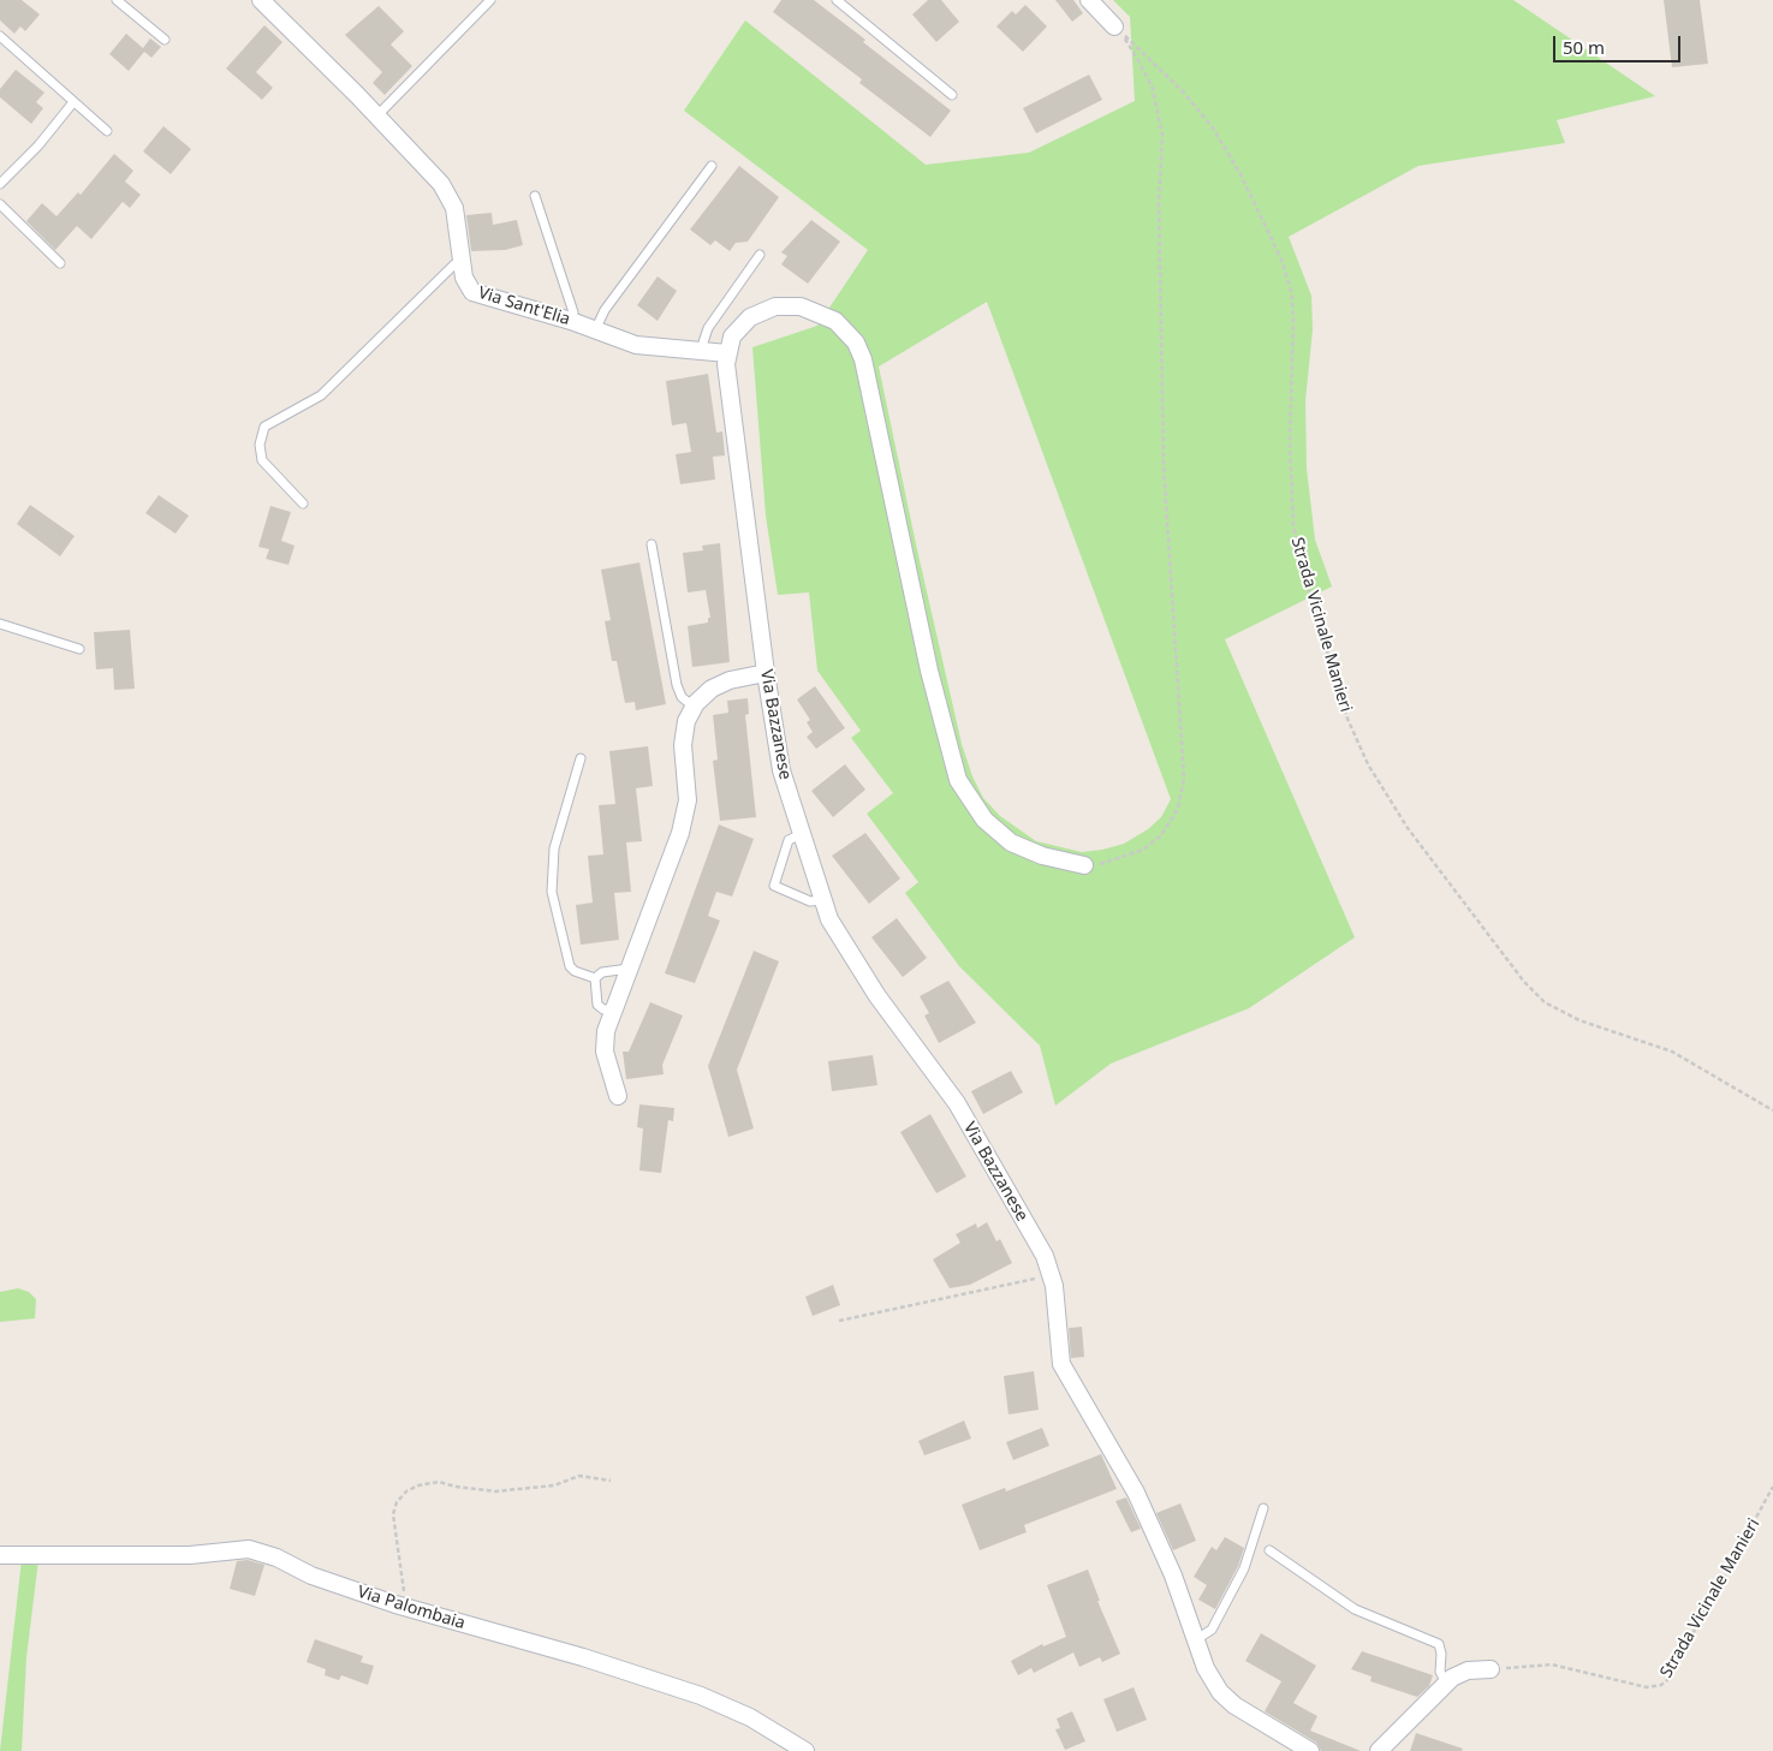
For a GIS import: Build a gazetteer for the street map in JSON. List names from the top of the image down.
{
  "streets": {
    "street": ["Via Sant'Elia", "Via Bazzanese", "Via Palombaia"],
    "path": ["Strada Vicinale Manieri"]
  },
  "crossings": [
    ["Via Sant'Elia", "Via Bazzanese"]
  ],
  "scale_bar": "50 m"
}
